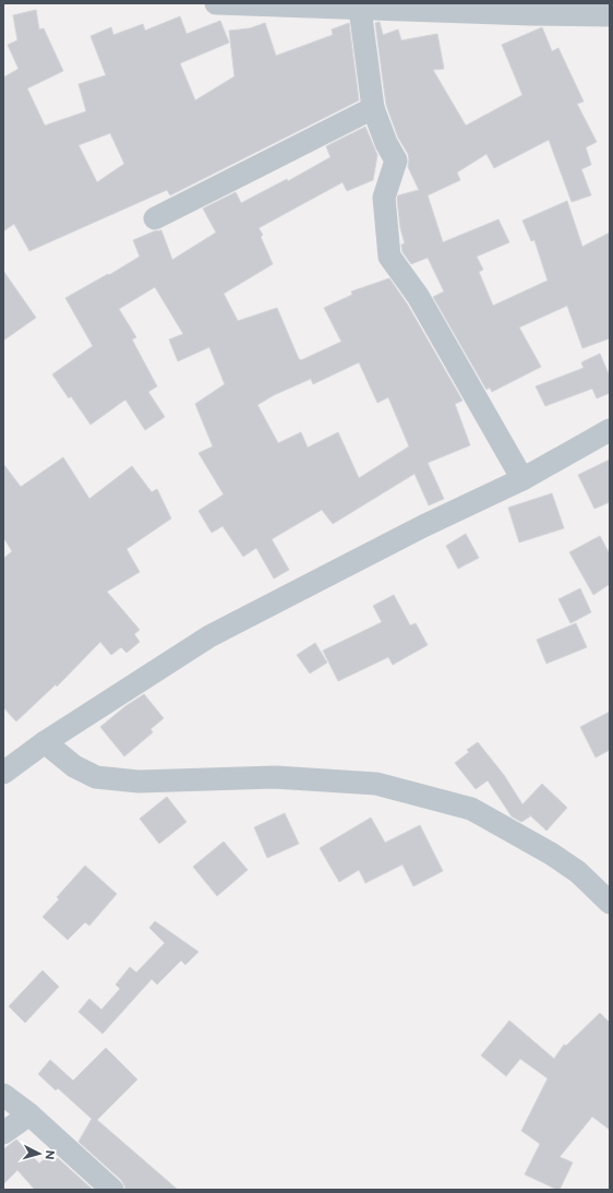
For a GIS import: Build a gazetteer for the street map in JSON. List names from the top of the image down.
{
  "north": "right"
}
